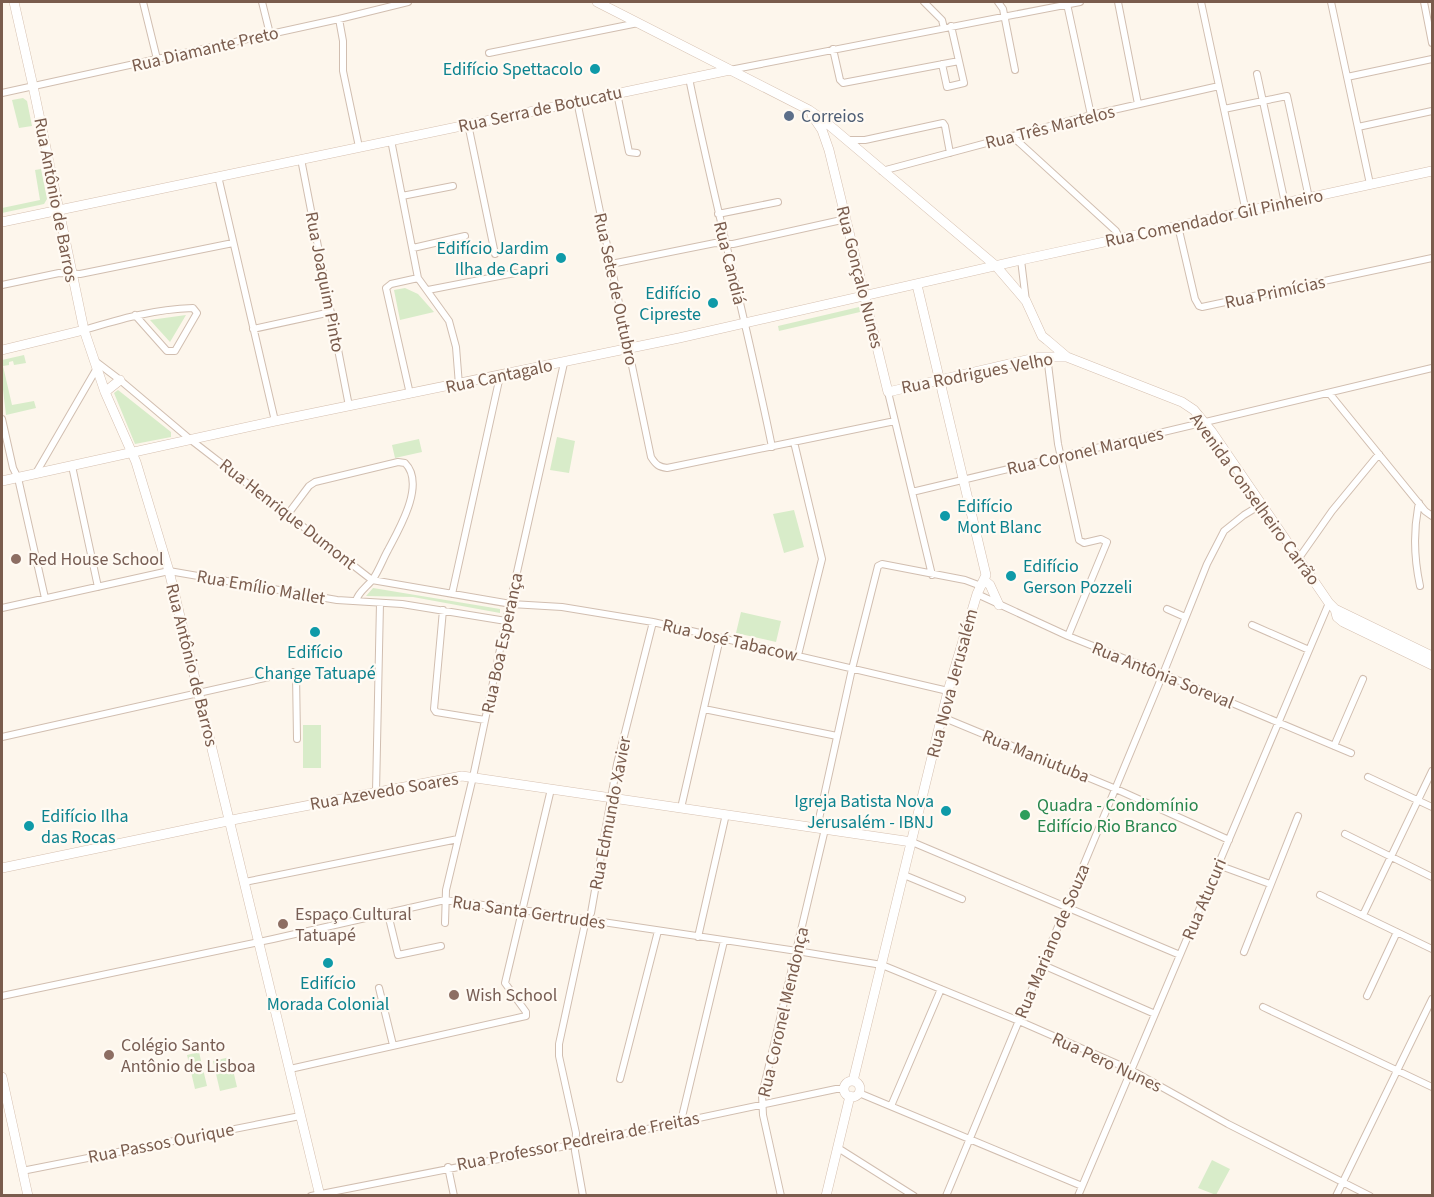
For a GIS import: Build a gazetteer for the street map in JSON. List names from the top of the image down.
{
  "streets": {
    "street": [
      "Rua Diamante Preto",
      "Rua Serra de Botucatu",
      "Rua Três Martelos",
      "Rua Antônio de Barros",
      "Rua Comendador Gil Pinheiro",
      "Rua Candiá",
      "Rua Gonçalo Nunes",
      "Rua Joaquim Pinto",
      "Rua Sete de Outubro",
      "Rua Primícias",
      "Rua Rodrigues Velho",
      "Rua Cantagalo",
      "Rua Coronel Marques",
      "Avenida Conselheiro Carrão",
      "Rua Henrique Dumont",
      "Rua Emílio Mallet",
      "Rua José Tabacow",
      "Rua Boa Esperança",
      "Rua Antônia Soreval",
      "Rua Nova Jerusalém",
      "Rua Maniutuba",
      "Rua Azevedo Soares",
      "Rua Edmundo Xavier",
      "Rua Atucuri",
      "Rua Santa Gertrudes",
      "Rua Mariano de Souza",
      "Rua Coronel Mendonça",
      "Rua Pero Nunes",
      "Rua Professor Pedreira de Freitas",
      "Rua Passos Ourique"
    ]
  },
  "crossings": [
    ["Rua Diamante Preto", "Rua Antônio de Barros"],
    ["Rua Serra de Botucatu", "Rua Antônio de Barros"],
    ["Rua Serra de Botucatu", "Rua Candiá"],
    ["Rua Serra de Botucatu", "Rua Joaquim Pinto"],
    ["Rua Serra de Botucatu", "Rua Sete de Outubro"],
    ["Rua Serra de Botucatu", "Avenida Conselheiro Carrão"],
    ["Rua Três Martelos", "Avenida Conselheiro Carrão"],
    ["Rua Antônio de Barros", "Rua Cantagalo"],
    ["Rua Antônio de Barros", "Rua Henrique Dumont"],
    ["Rua Antônio de Barros", "Rua Emílio Mallet"],
    ["Rua Antônio de Barros", "Rua Azevedo Soares"],
    ["Rua Antônio de Barros", "Rua Santa Gertrudes"],
    ["Rua Antônio de Barros", "Rua Professor Pedreira de Freitas"],
    ["Rua Antônio de Barros", "Rua Passos Ourique"],
    ["Rua Comendador Gil Pinheiro", "Rua Primícias"],
    ["Rua Comendador Gil Pinheiro", "Rua Cantagalo"],
    ["Rua Comendador Gil Pinheiro", "Avenida Conselheiro Carrão"],
    ["Rua Candiá", "Rua Sete de Outubro"],
    ["Rua Candiá", "Rua Cantagalo"],
    ["Rua Gonçalo Nunes", "Rua Rodrigues Velho"],
    ["Rua Gonçalo Nunes", "Rua Cantagalo"],
    ["Rua Gonçalo Nunes", "Rua Coronel Marques"],
    ["Rua Gonçalo Nunes", "Rua Coronel Mendonça"],
    ["Rua Joaquim Pinto", "Rua Cantagalo"],
    ["Rua Sete de Outubro", "Rua Cantagalo"],
    ["Rua Rodrigues Velho", "Avenida Conselheiro Carrão"],
    ["Rua Rodrigues Velho", "Rua Nova Jerusalém"],
    ["Rua Cantagalo", "Avenida Conselheiro Carrão"],
    ["Rua Cantagalo", "Rua Henrique Dumont"],
    ["Rua Cantagalo", "Rua Boa Esperança"],
    ["Rua Cantagalo", "Rua Nova Jerusalém"],
    ["Rua Coronel Marques", "Avenida Conselheiro Carrão"],
    ["Rua Coronel Marques", "Rua Nova Jerusalém"],
    ["Avenida Conselheiro Carrão", "Rua Atucuri"],
    ["Avenida Conselheiro Carrão", "Rua Mariano de Souza"],
    ["Rua Henrique Dumont", "Rua José Tabacow"],
    ["Rua Henrique Dumont", "Rua Boa Esperança"],
    ["Rua José Tabacow", "Rua Boa Esperança"],
    ["Rua José Tabacow", "Rua Nova Jerusalém"],
    ["Rua José Tabacow", "Rua Edmundo Xavier"],
    ["Rua José Tabacow", "Rua Coronel Mendonça"],
    ["Rua Boa Esperança", "Rua Azevedo Soares"],
    ["Rua Boa Esperança", "Rua Santa Gertrudes"],
    ["Rua Antônia Soreval", "Rua Nova Jerusalém"],
    ["Rua Antônia Soreval", "Rua Atucuri"],
    ["Rua Antônia Soreval", "Rua Mariano de Souza"],
    ["Rua Antônia Soreval", "Rua Coronel Mendonça"],
    ["Rua Nova Jerusalém", "Rua Maniutuba"],
    ["Rua Nova Jerusalém", "Rua Azevedo Soares"],
    ["Rua Nova Jerusalém", "Rua Santa Gertrudes"],
    ["Rua Nova Jerusalém", "Rua Coronel Mendonça"],
    ["Rua Nova Jerusalém", "Rua Pero Nunes"],
    ["Rua Nova Jerusalém", "Rua Professor Pedreira de Freitas"],
    ["Rua Maniutuba", "Rua Atucuri"],
    ["Rua Maniutuba", "Rua Mariano de Souza"],
    ["Rua Azevedo Soares", "Rua Edmundo Xavier"],
    ["Rua Azevedo Soares", "Rua Coronel Mendonça"],
    ["Rua Edmundo Xavier", "Rua Santa Gertrudes"],
    ["Rua Edmundo Xavier", "Rua Professor Pedreira de Freitas"],
    ["Rua Atucuri", "Rua Pero Nunes"],
    ["Rua Atucuri", "Rua Professor Pedreira de Freitas"],
    ["Rua Santa Gertrudes", "Rua Coronel Mendonça"],
    ["Rua Santa Gertrudes", "Rua Pero Nunes"],
    ["Rua Mariano de Souza", "Rua Pero Nunes"],
    ["Rua Mariano de Souza", "Rua Professor Pedreira de Freitas"],
    ["Rua Coronel Mendonça", "Rua Professor Pedreira de Freitas"]
  ],
  "places": [
    "Edifício Spettacolo",
    "Correios",
    "Edifício Jardim Ilha de Capri",
    "Edifício Cipreste",
    "Edifício Mont Blanc",
    "Red House School",
    "Edifício Gerson Pozzeli",
    "Edifício Change Tatuapé",
    "Igreja Batista Nova Jerusalém - IBNJ",
    "Quadra - Condomínio Edifício Rio Branco",
    "Edifício Ilha das Rocas",
    "Espaço Cultural Tatuapé",
    "Edifício Morada Colonial",
    "Wish School",
    "Colégio Santo Antônio de Lisboa"
  ]
}
